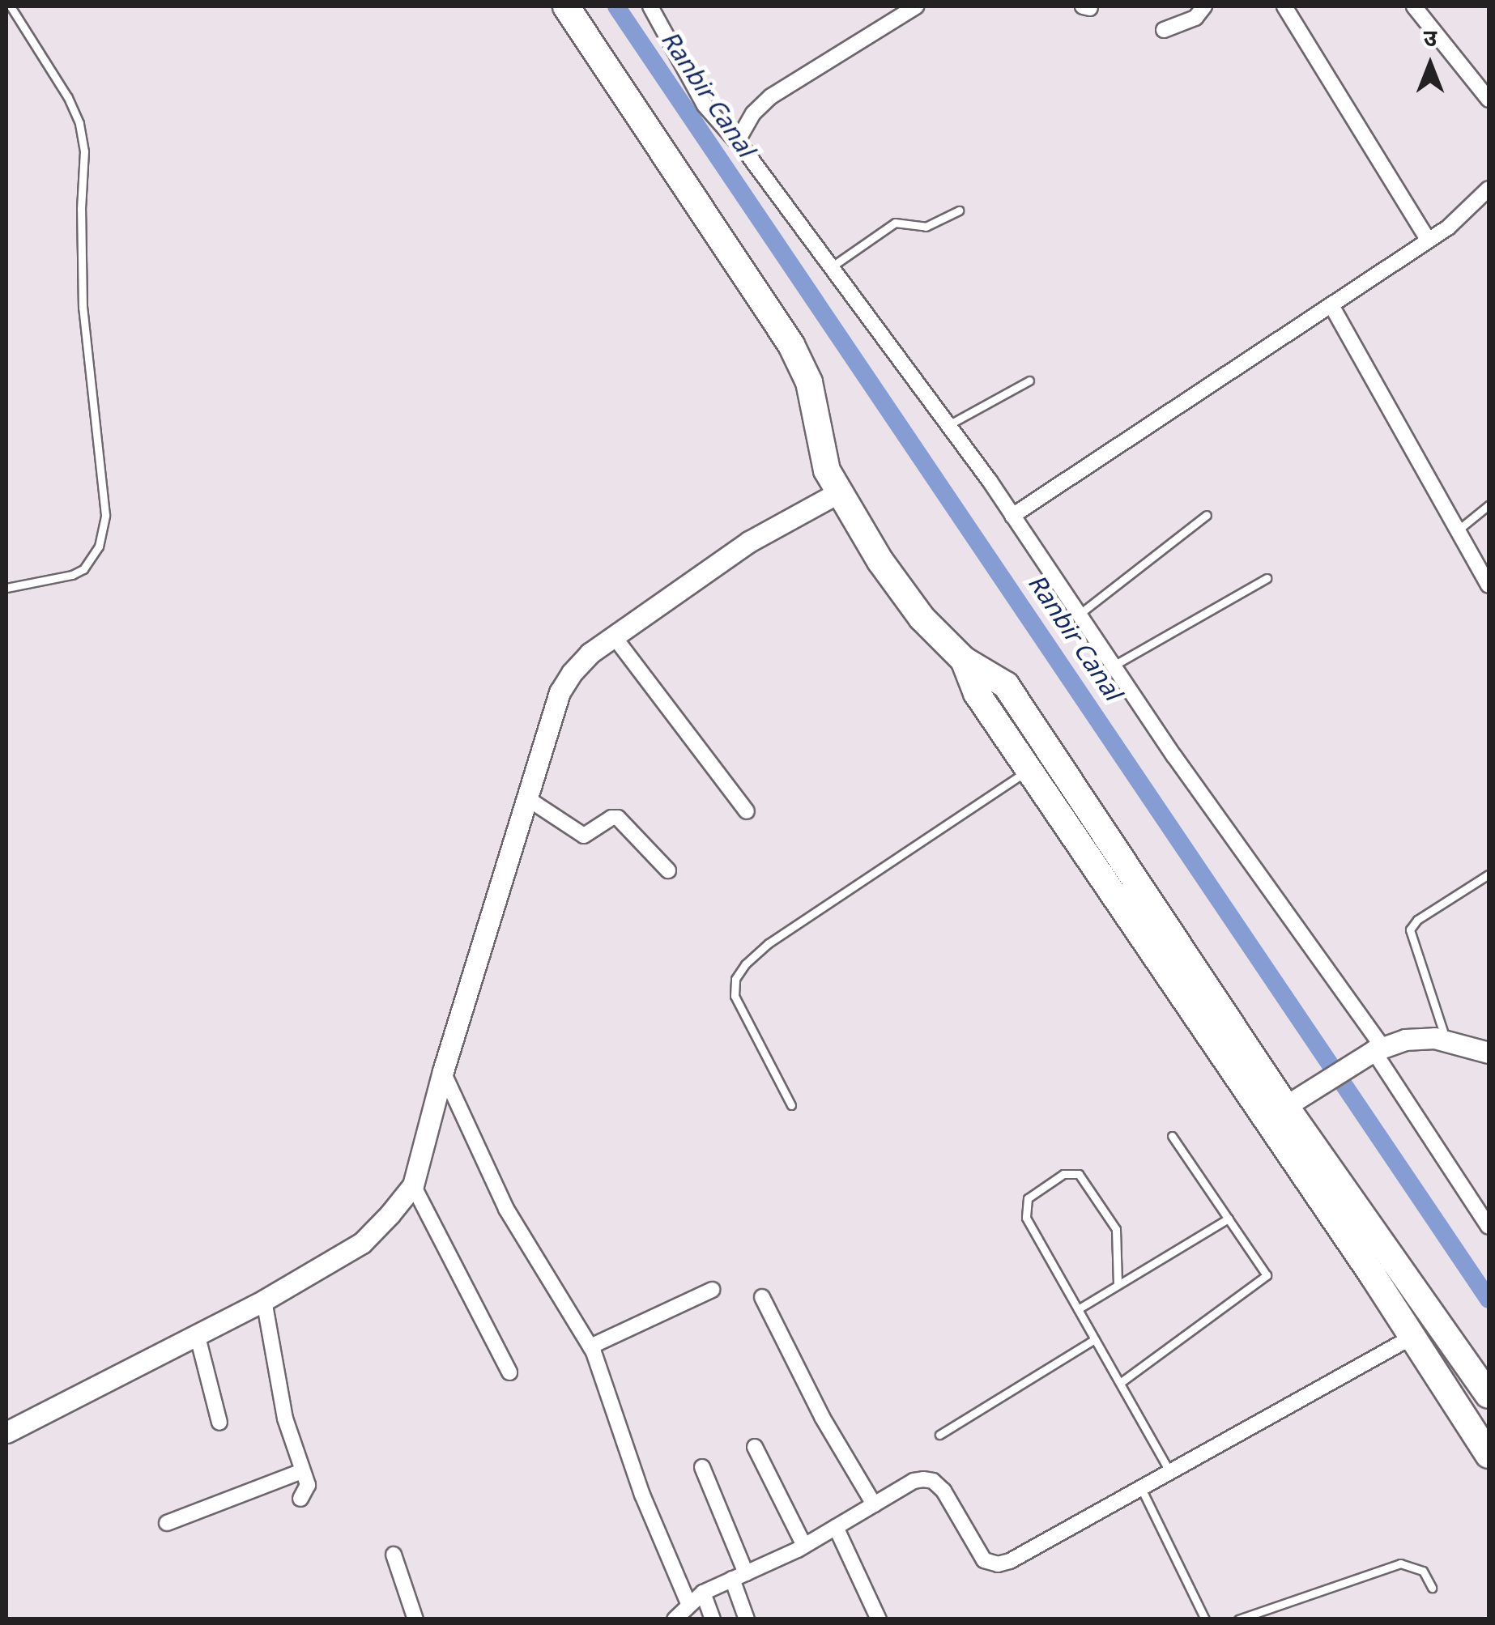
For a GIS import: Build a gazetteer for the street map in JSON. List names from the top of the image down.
{
  "water": ["Ranbir Canal"],
  "north": "top"
}
